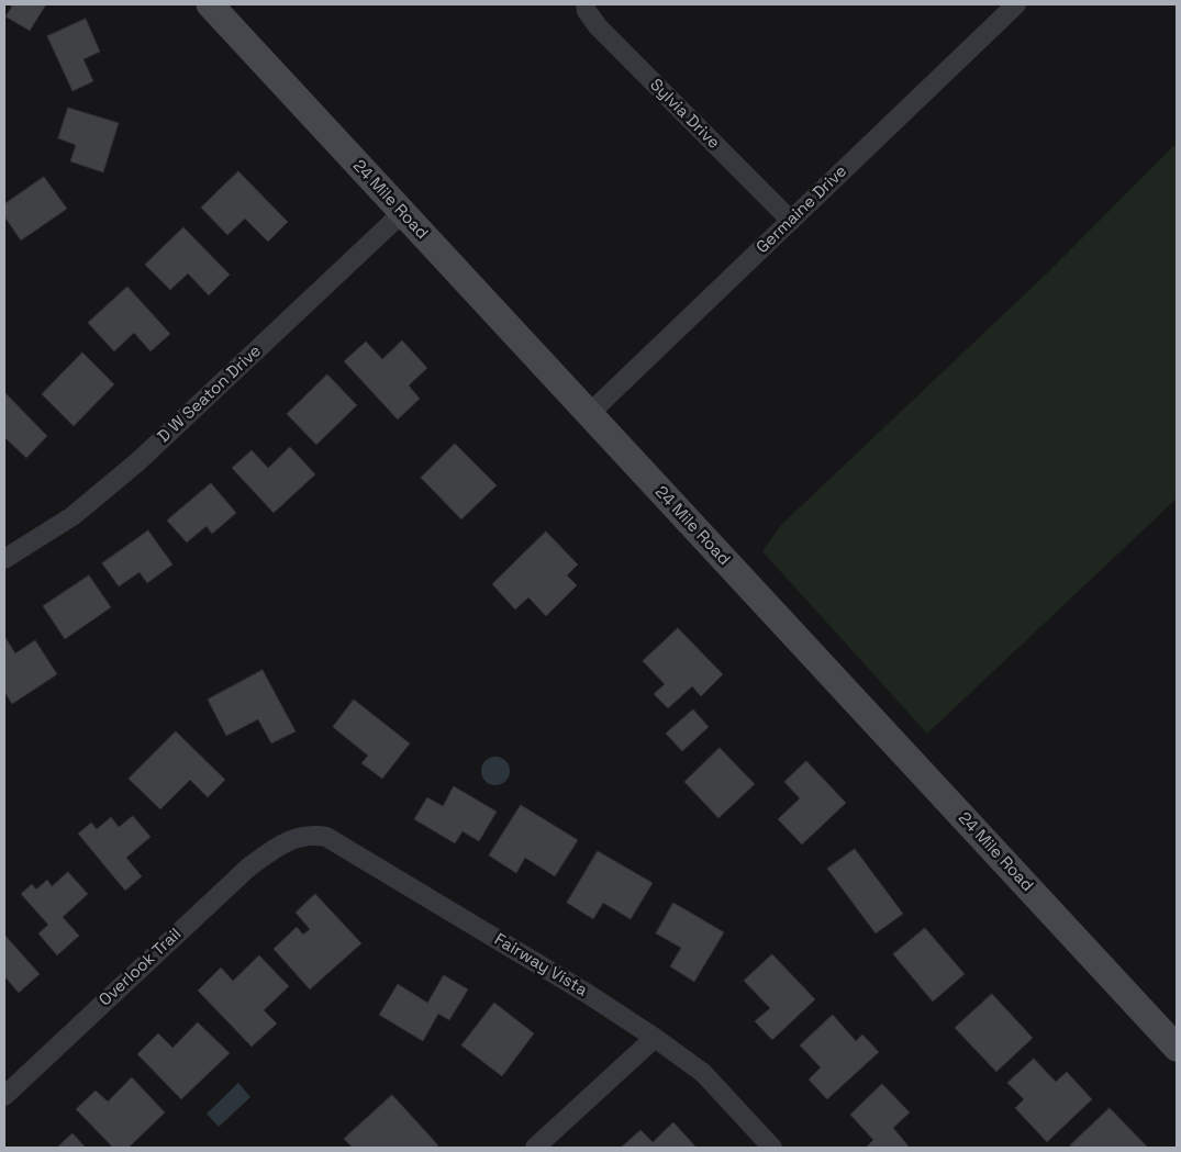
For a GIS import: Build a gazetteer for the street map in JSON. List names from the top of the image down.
{
  "streets": {
    "street": [
      "Sylvia Drive",
      "24 Mile Road",
      "Germaine Drive",
      "D W Seaton Drive",
      "Fairway Vista",
      "Overlook Trail"
    ]
  },
  "crossings": [
    ["Sylvia Drive", "Germaine Drive"],
    ["24 Mile Road", "Germaine Drive"],
    ["24 Mile Road", "D W Seaton Drive"],
    ["Fairway Vista", "Overlook Trail"]
  ]
}
